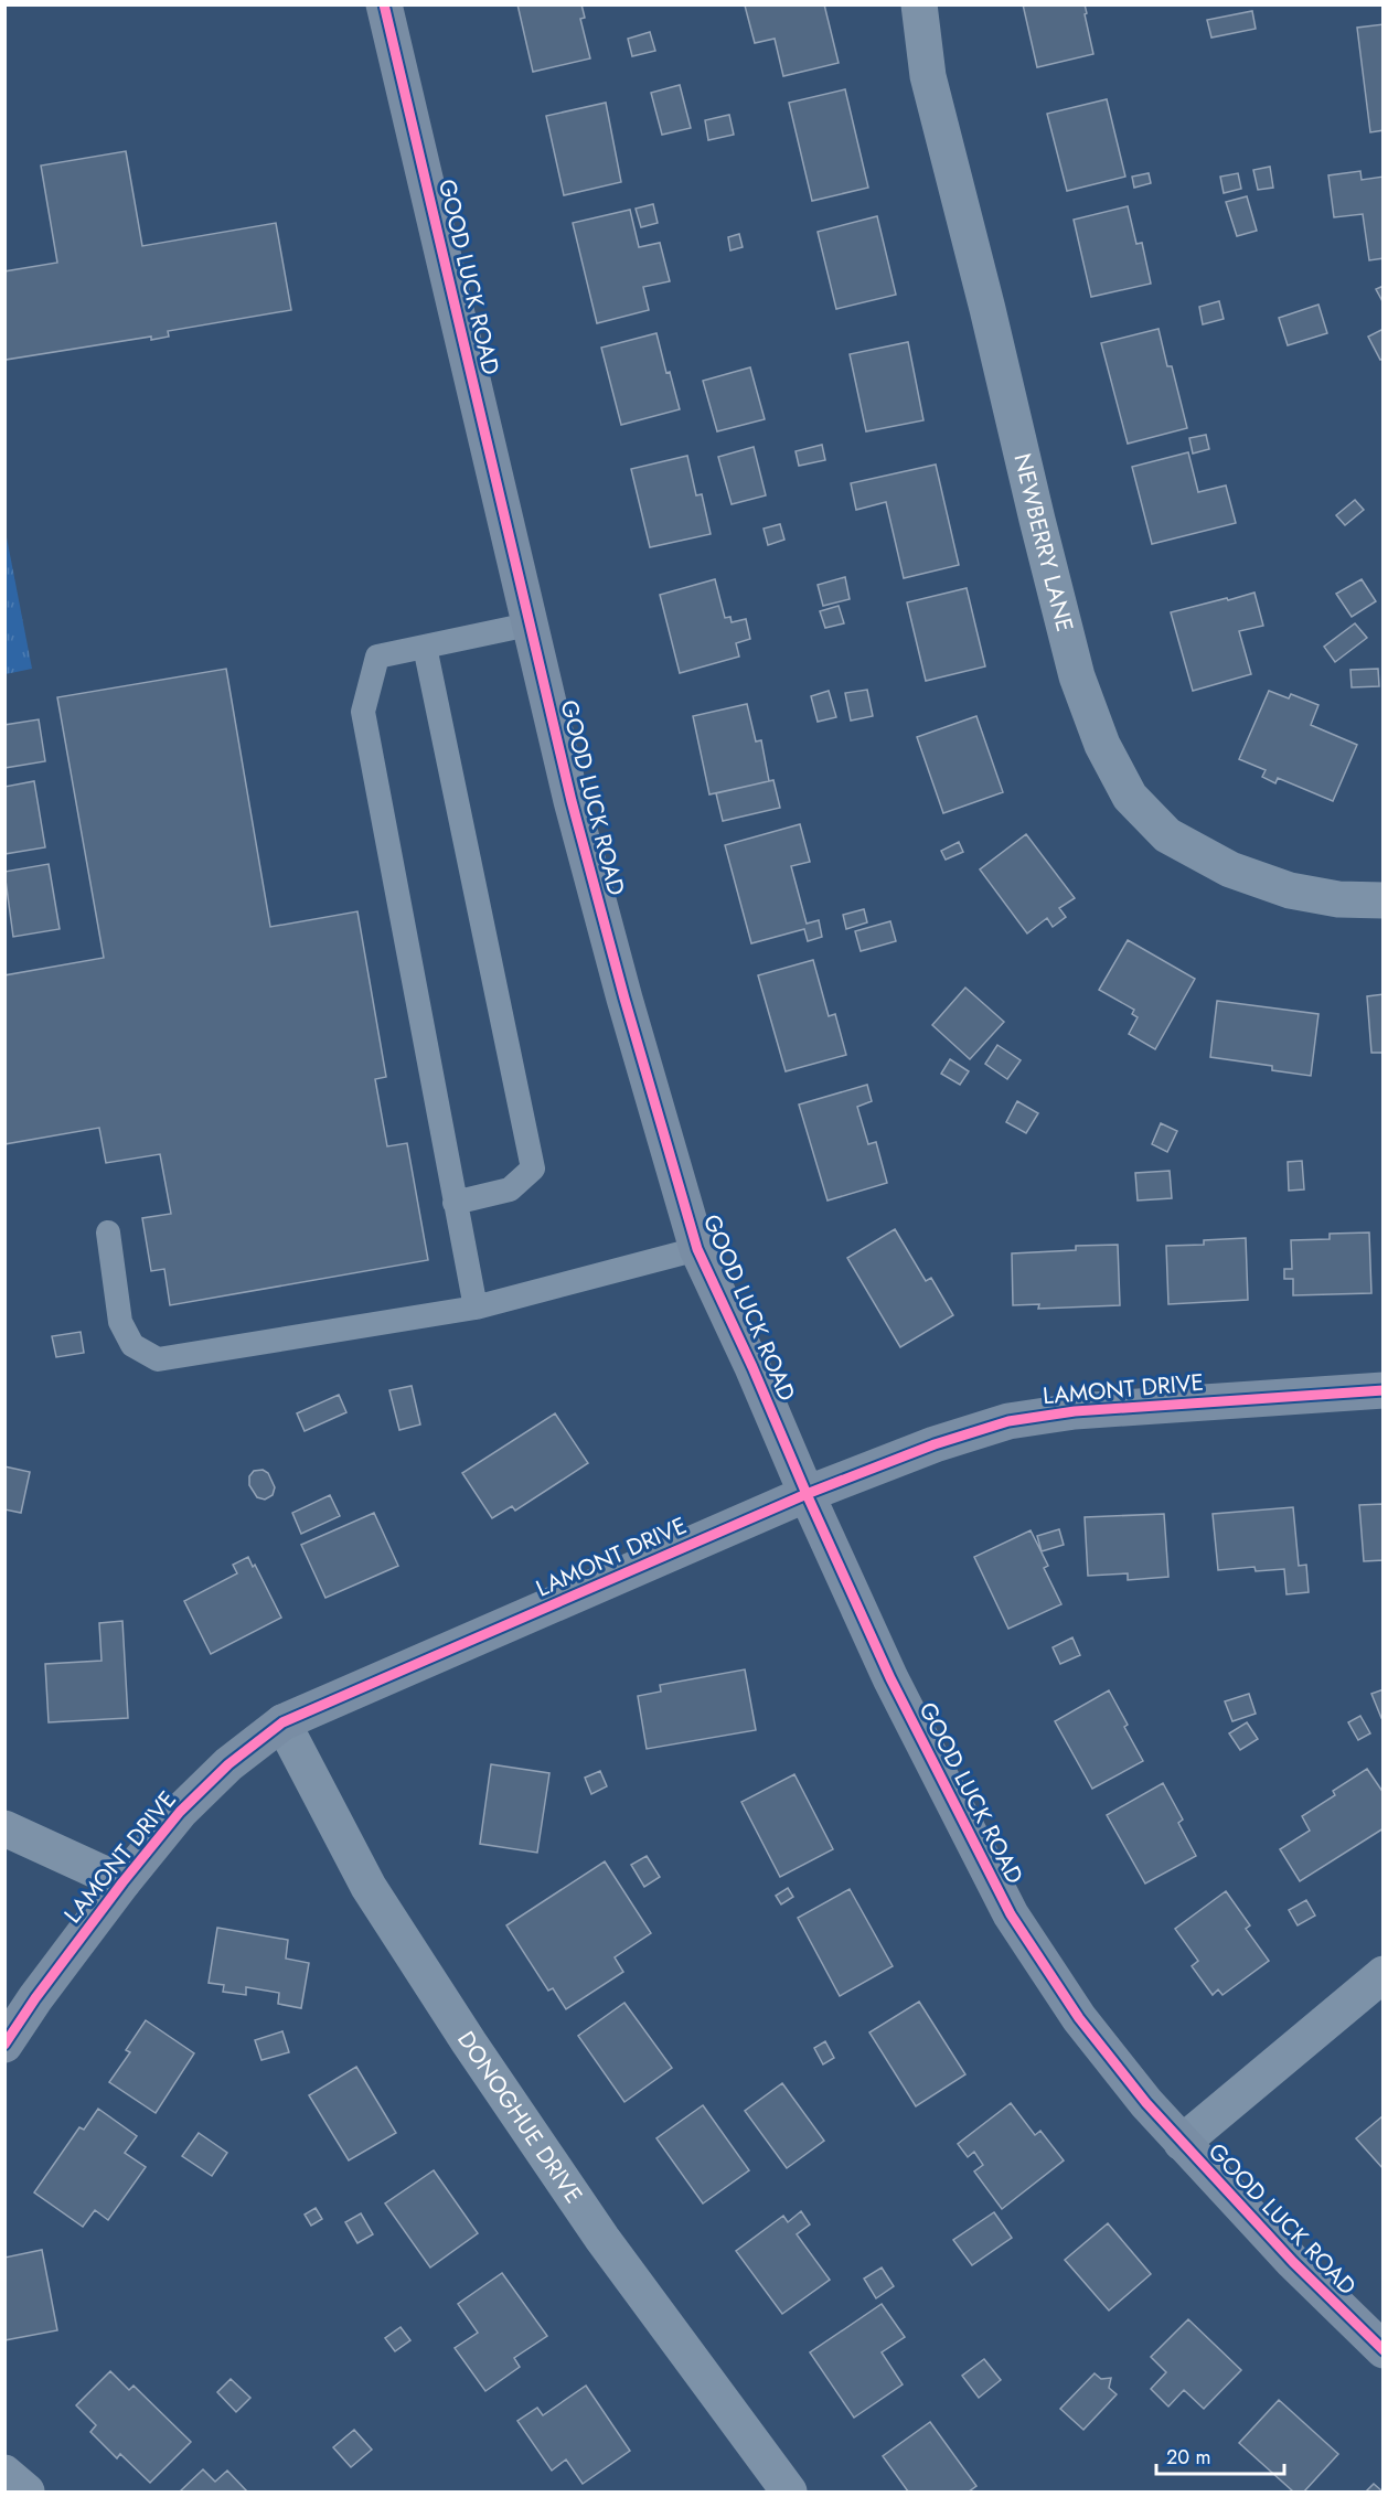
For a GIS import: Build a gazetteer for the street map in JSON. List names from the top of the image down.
{
  "streets": {
    "main road": ["GOOD LUCK ROAD", "LAMONT DRIVE"],
    "street": ["NEWBERRY LANE", "DONOGHUE DRIVE"]
  },
  "crossings": [
    ["GOOD LUCK ROAD", "LAMONT DRIVE"],
    ["LAMONT DRIVE", "DONOGHUE DRIVE"]
  ],
  "scale_bar": "20 m"
}
